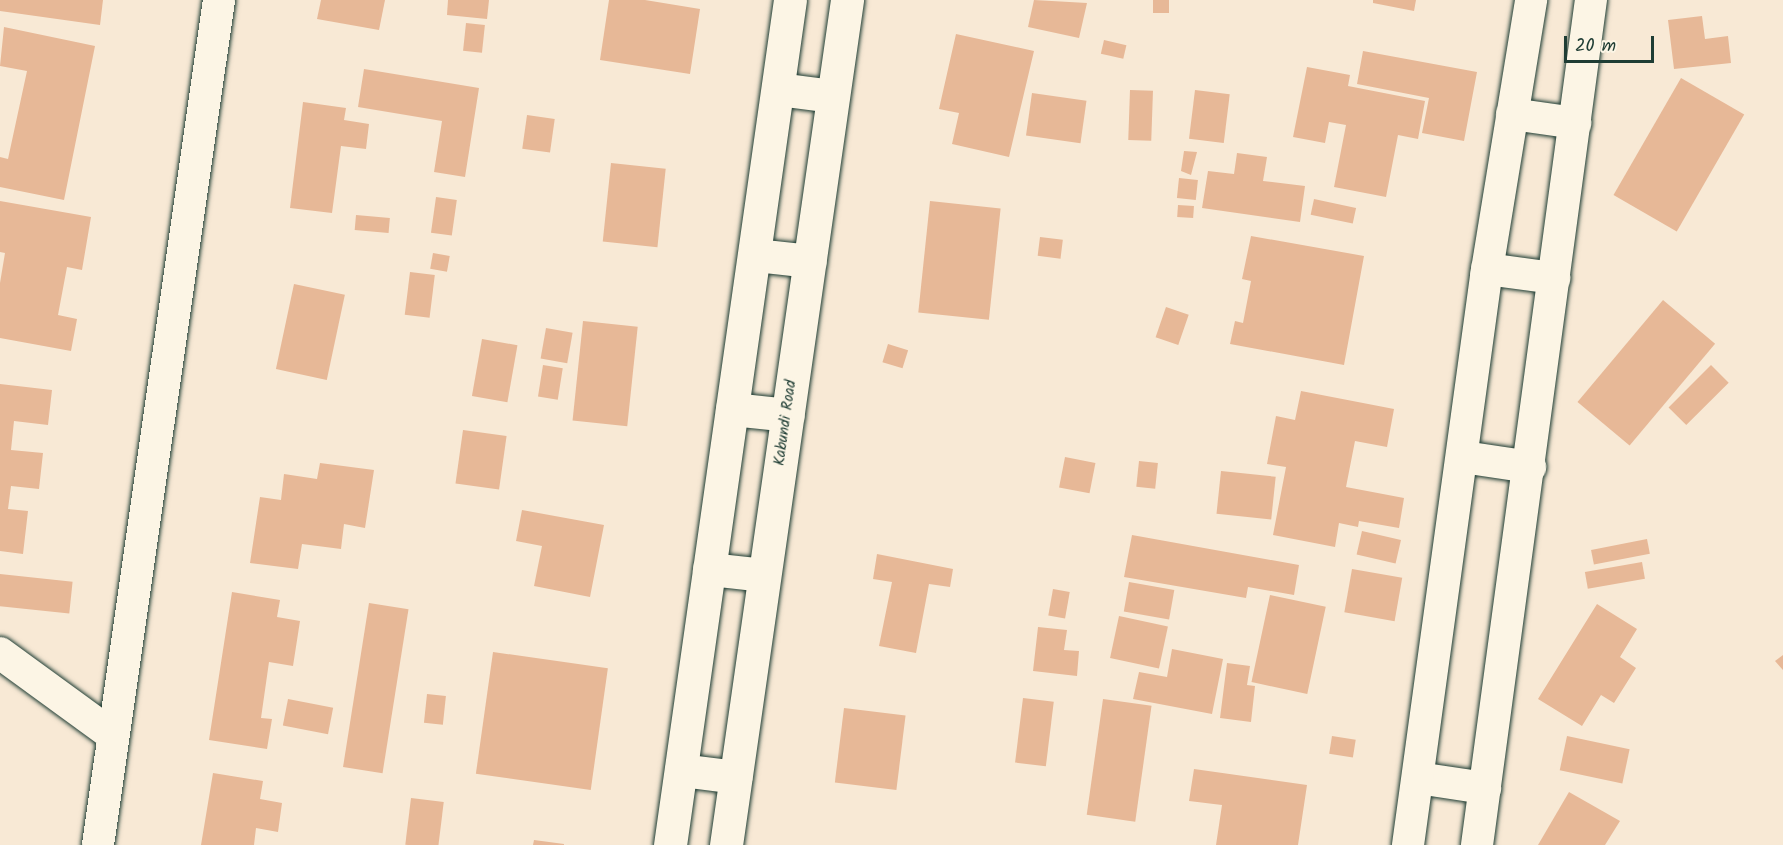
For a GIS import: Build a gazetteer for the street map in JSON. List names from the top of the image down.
{
  "streets": {
    "street": ["Kabundi Road"]
  },
  "scale_bar": "20 m"
}
